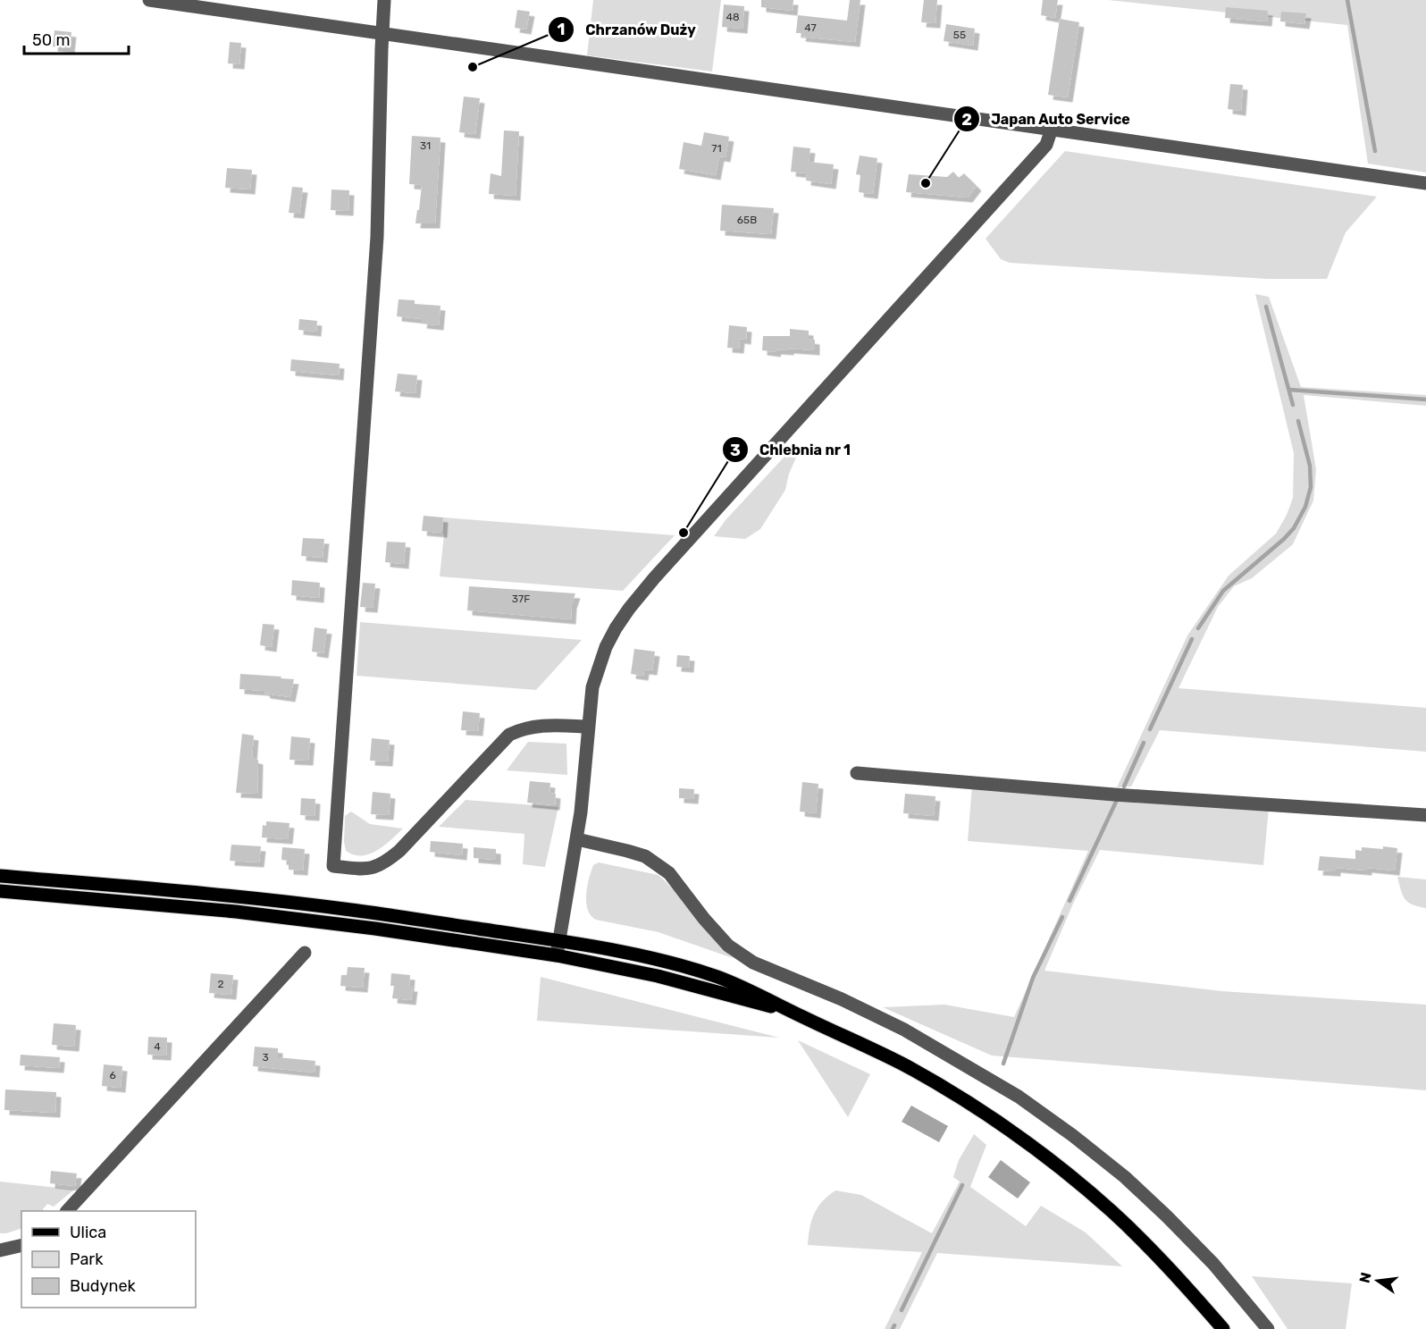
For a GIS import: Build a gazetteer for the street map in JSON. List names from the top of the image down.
{
  "places": ["Chrzanów Duży", "Japan Auto Service", "Chlebnia nr 1"],
  "house_numbers": [
    "48",
    "47",
    "55",
    "31",
    "71",
    "65B",
    "37F",
    "2",
    "4",
    "3",
    "6"
  ],
  "legend": ["Ulica", "Park", "Budynek"],
  "scale_bar": "50 m",
  "north": "left"
}
